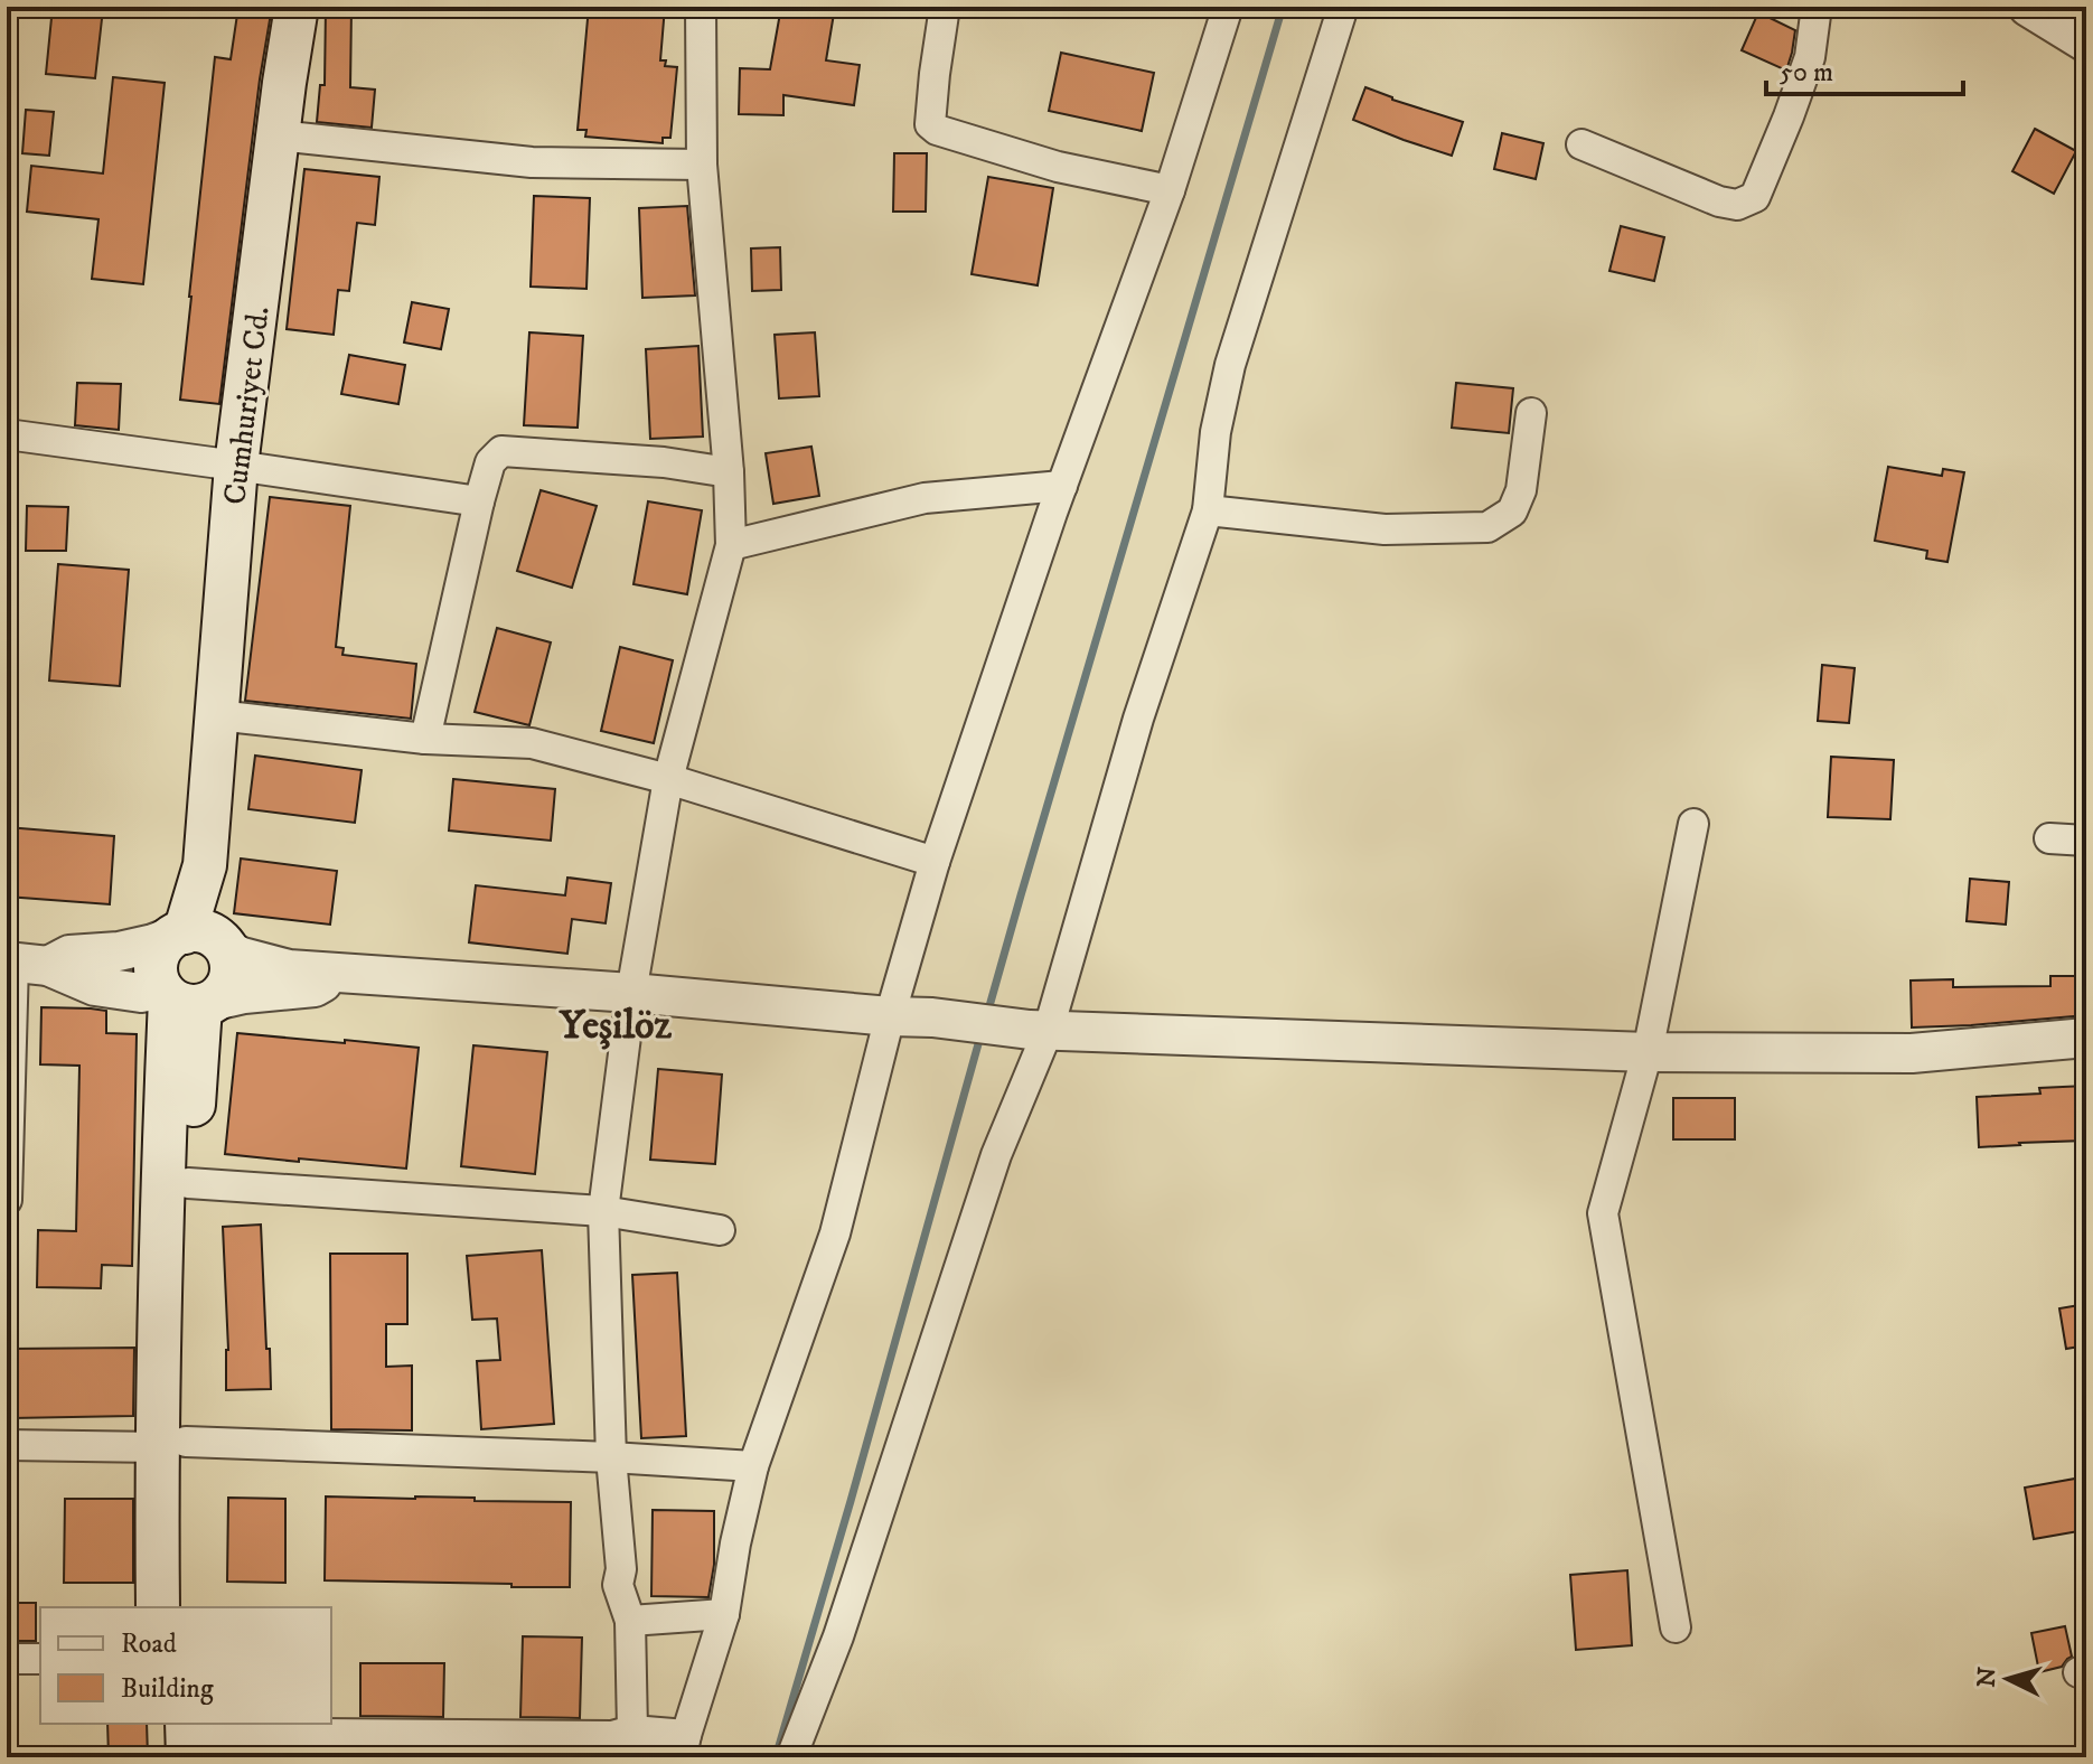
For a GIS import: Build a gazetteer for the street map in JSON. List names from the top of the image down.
{
  "streets": {
    "main road": ["Cumhuriyet Cd."]
  },
  "districts": ["Yeşilöz"],
  "legend": ["Road", "Building"],
  "scale_bar": "50 m",
  "north": "left"
}
